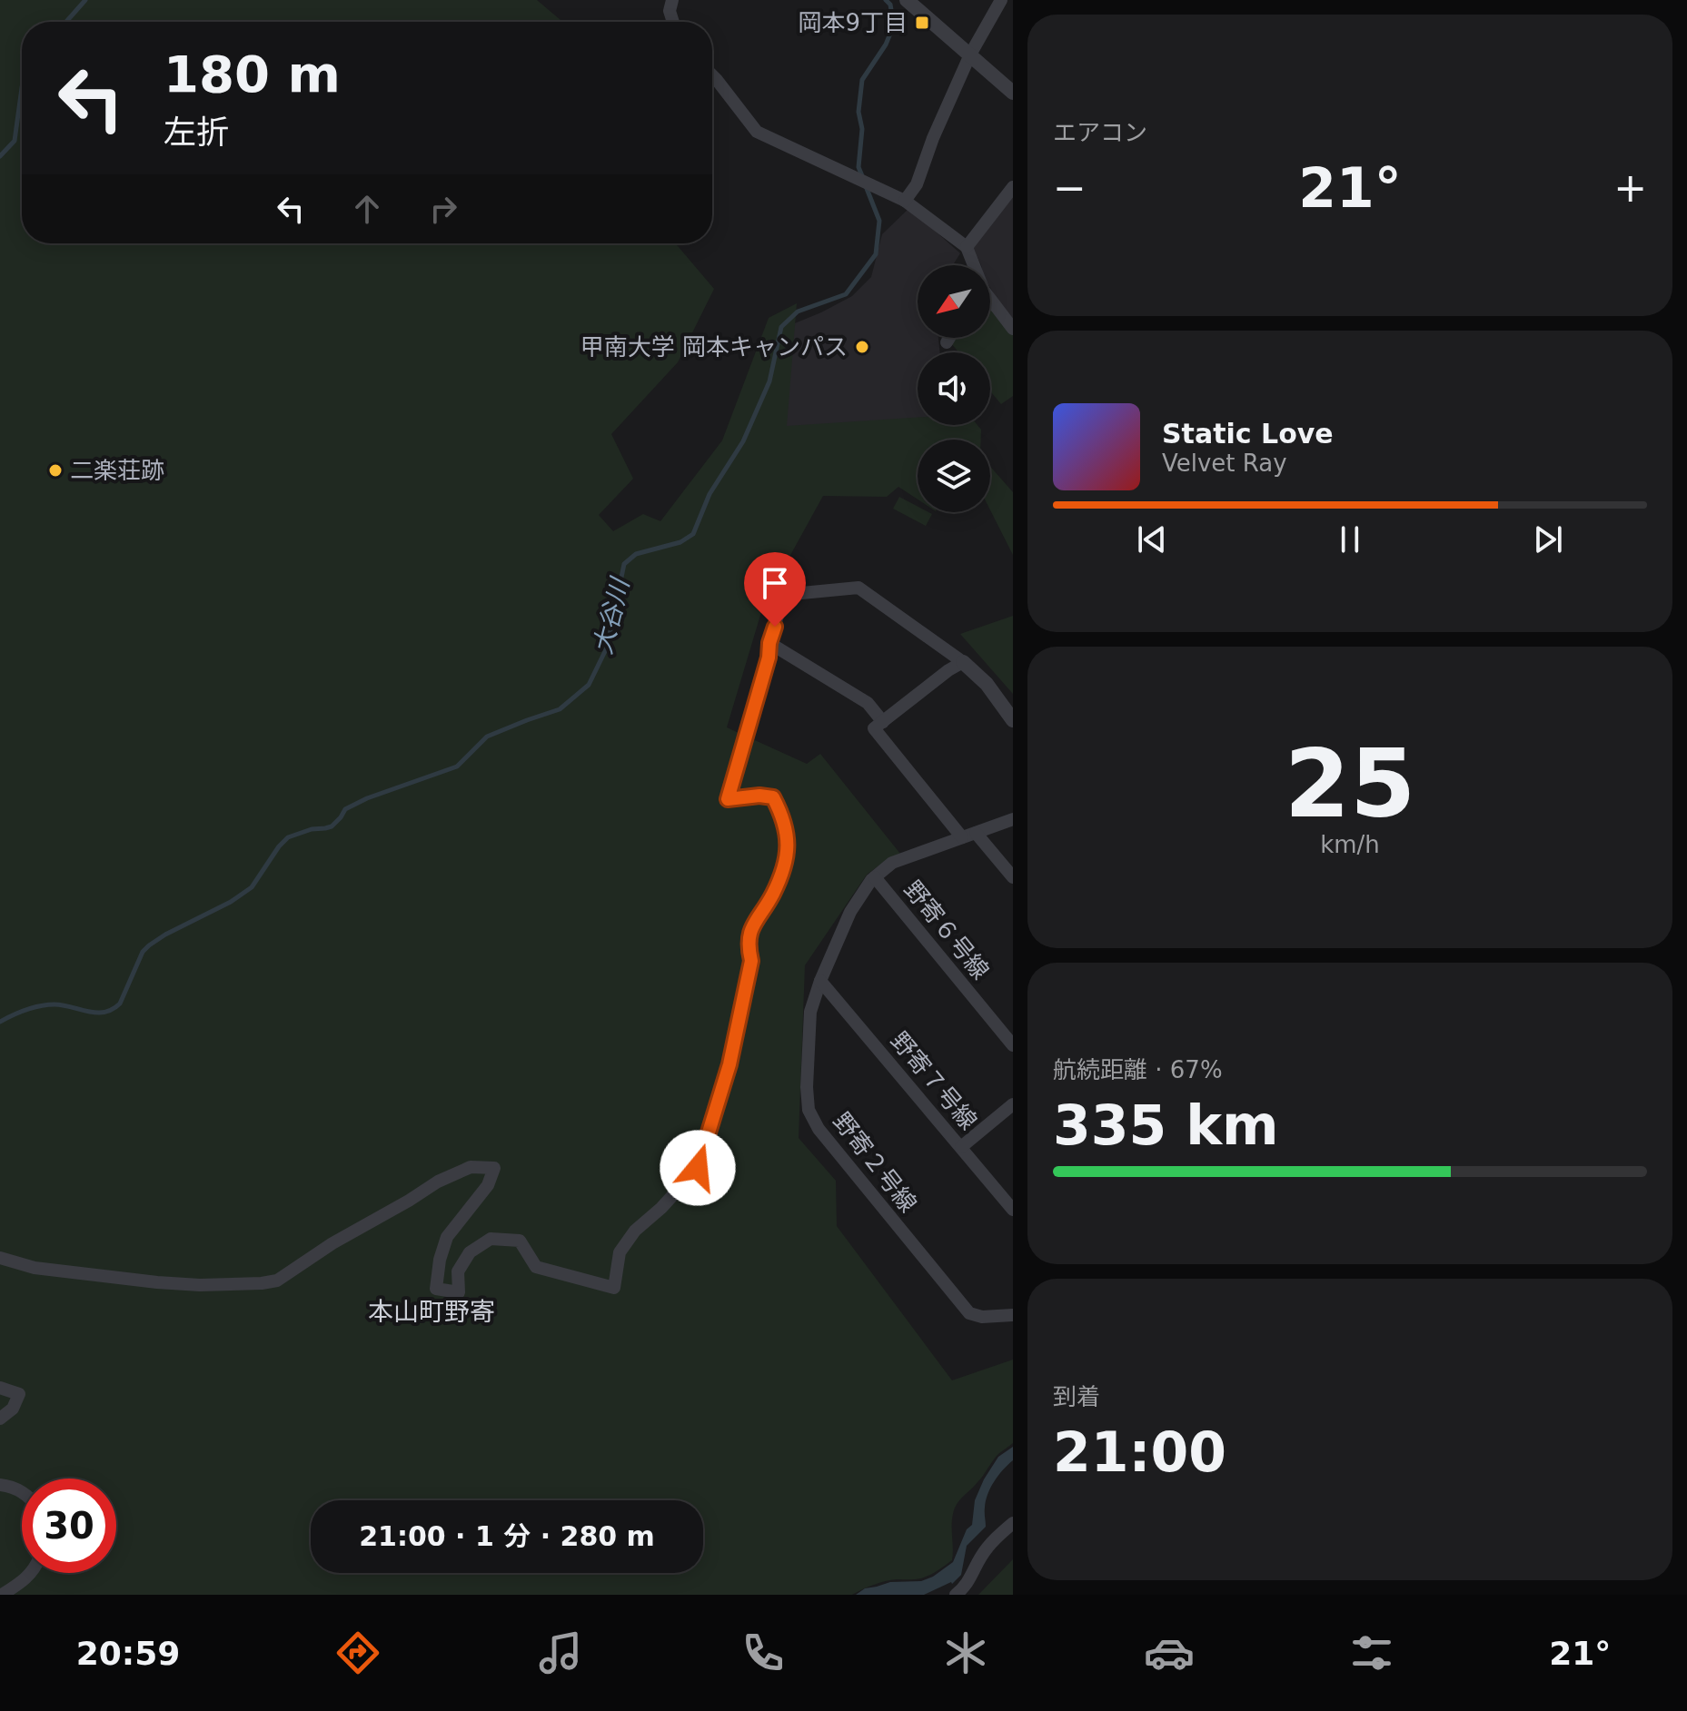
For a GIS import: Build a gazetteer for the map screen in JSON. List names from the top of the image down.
{
  "streets": {
    "street": ["野寄６号線", "野寄７号線", "野寄２号線"]
  },
  "crossings": [
    ["野寄６号線", "野寄２号線"],
    ["野寄７号線", "野寄２号線"]
  ],
  "districts": ["本山町野寄"],
  "water": ["大谷川"],
  "places": {
    "transit": ["岡本9丁目"],
    "other": ["甲南大学 岡本キャンパス", "二楽荘跡"]
  },
  "north": "bottom left",
  "page": {
    "tile": [
      "エアコン",
      ["25", "km/h"],
      ["航続距離 · 67%", "335 km"],
      ["到着", "21:00"]
    ],
    "turn": ["180 m", "左折"],
    "heat": ["−", "21°", "+"],
    "song": ["Static Love", "Velvet Ray"],
    "limit": "30",
    "trip": "21:00 · 1 分 · 280 m",
    "tabs": ["20:59", "21°"]
  }
}
